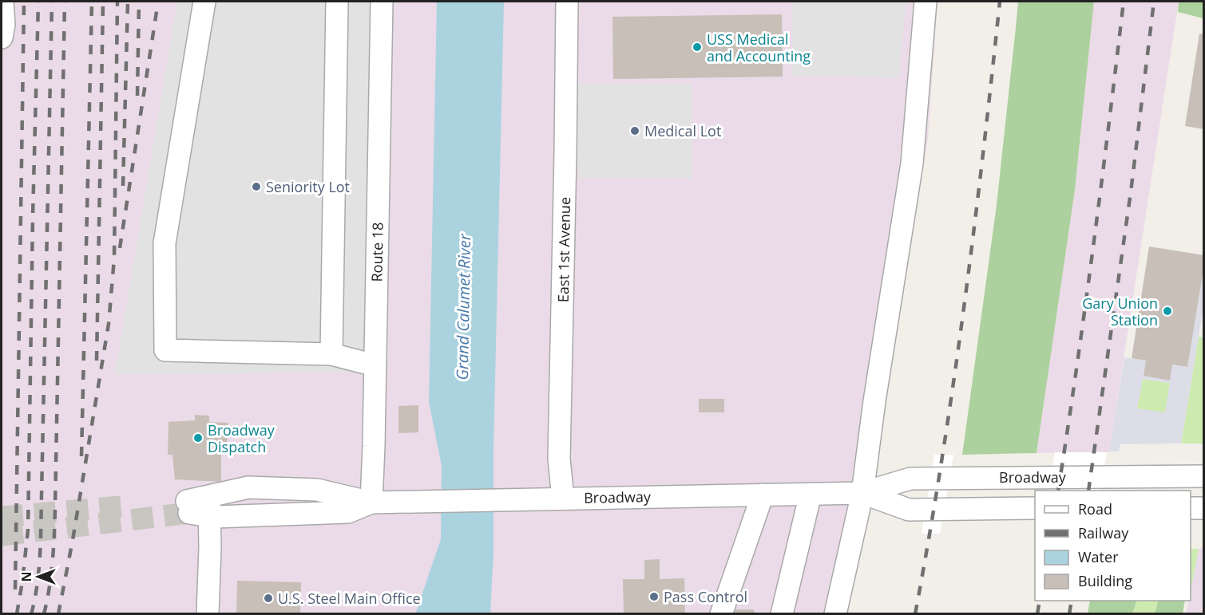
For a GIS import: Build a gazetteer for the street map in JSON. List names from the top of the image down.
{
  "streets": {
    "street": ["East 1st Avenue", "Route 18", "Broadway"]
  },
  "crossings": [
    ["East 1st Avenue", "Broadway"],
    ["Route 18", "Broadway"]
  ],
  "water": ["Grand Calumet River"],
  "places": [
    "USS Medical and Accounting",
    "Medical Lot",
    "Seniority Lot",
    "Gary Union Station",
    "Broadway Dispatch",
    "Pass Control",
    "U.S. Steel Main Office"
  ],
  "legend": [
    "Road",
    "Railway",
    "Water",
    "Building"
  ],
  "north": "left"
}
